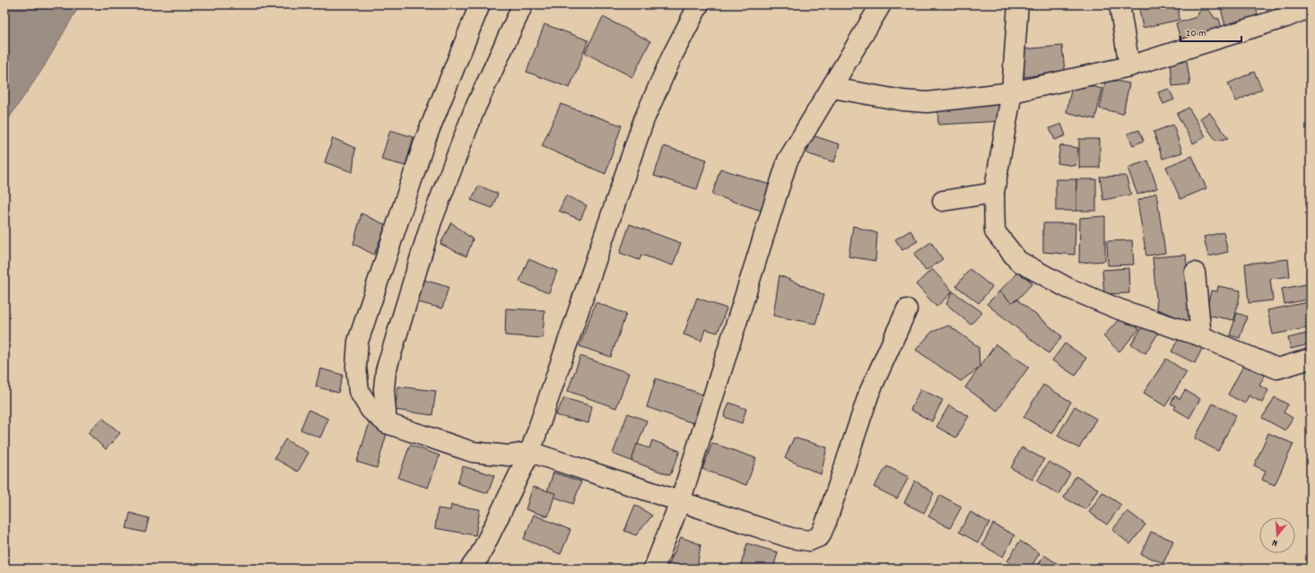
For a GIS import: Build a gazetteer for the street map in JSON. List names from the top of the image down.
{
  "scale_bar": "20 m",
  "north": "bottom"
}
